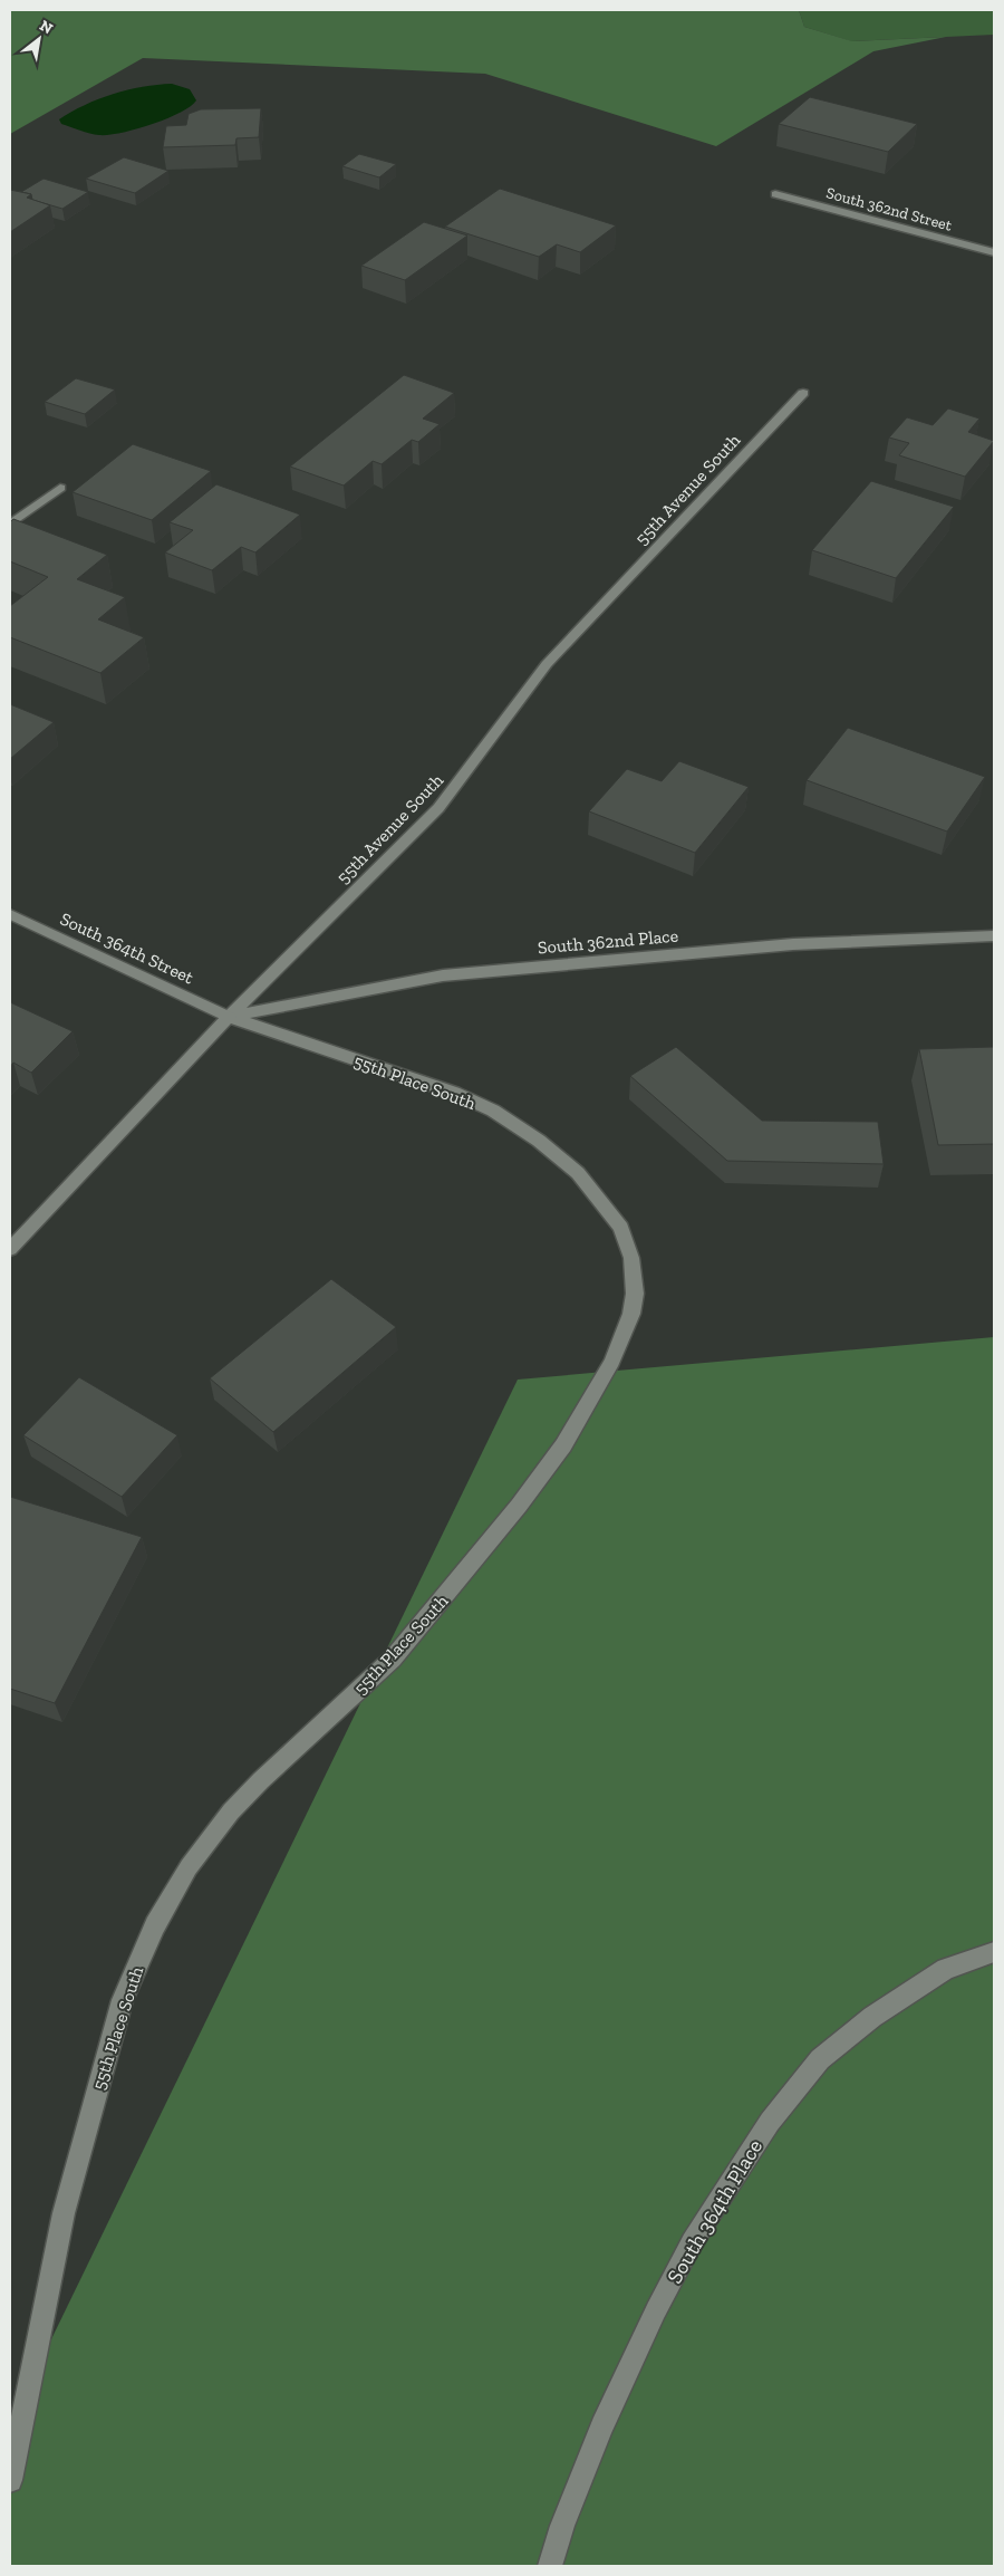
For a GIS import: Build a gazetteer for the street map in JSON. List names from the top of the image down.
{
  "streets": {
    "street": [
      "South 362nd Street",
      "55th Avenue South",
      "South 362nd Place",
      "South 364th Street",
      "55th Place South",
      "South 364th Place"
    ]
  },
  "crossings": [
    ["55th Avenue South", "South 362nd Place"],
    ["55th Avenue South", "South 364th Street"],
    ["55th Avenue South", "55th Place South"],
    ["South 362nd Place", "South 364th Street"],
    ["South 362nd Place", "55th Place South"],
    ["South 364th Street", "55th Place South"]
  ],
  "north": "top right"
}
